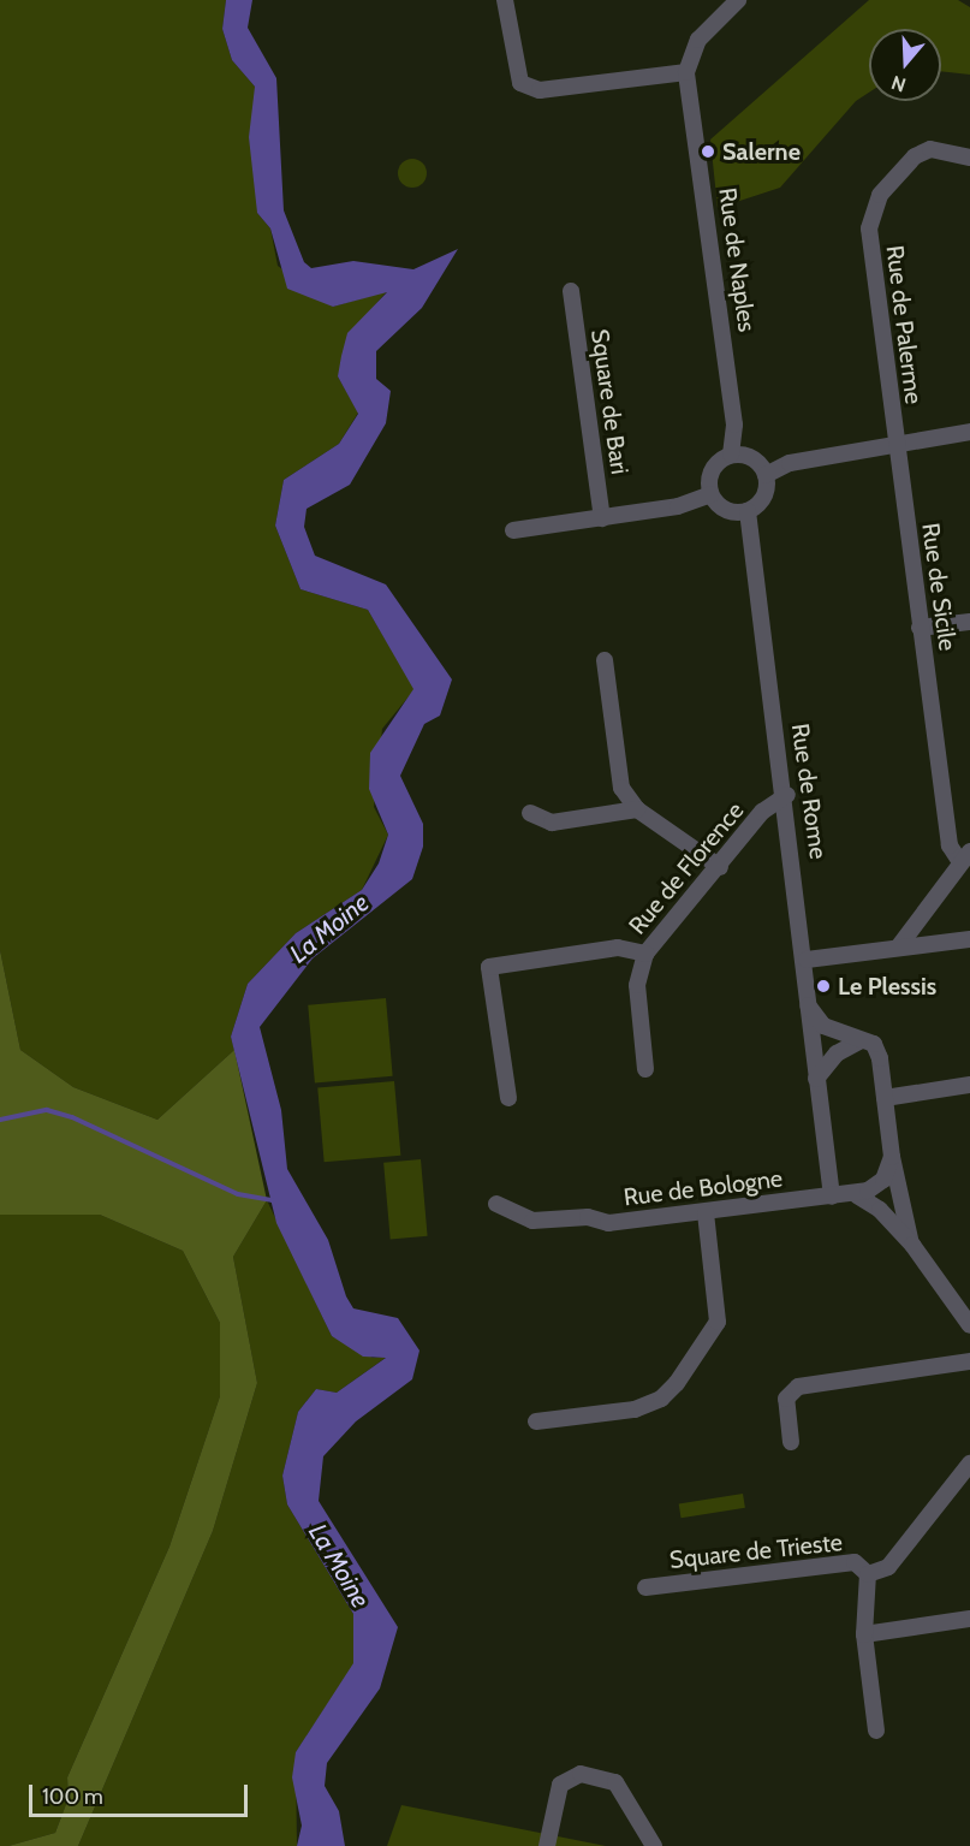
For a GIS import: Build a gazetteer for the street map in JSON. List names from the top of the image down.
{
  "streets": {
    "street": [
      "Rue de Naples",
      "Rue de Palerme",
      "Square de Bari",
      "Rue de Sicile",
      "Rue de Rome",
      "Rue de Florence",
      "Rue de Bologne",
      "Square de Trieste"
    ]
  },
  "crossings": [
    ["Rue de Naples", "Rue de Rome"],
    ["Rue de Palerme", "Rue de Sicile"],
    ["Rue de Rome", "Rue de Florence"],
    ["Rue de Rome", "Rue de Bologne"]
  ],
  "water": ["La Moine"],
  "places": ["Salerne", "Le Plessis"],
  "scale_bar": "100 m",
  "north": "bottom"
}
